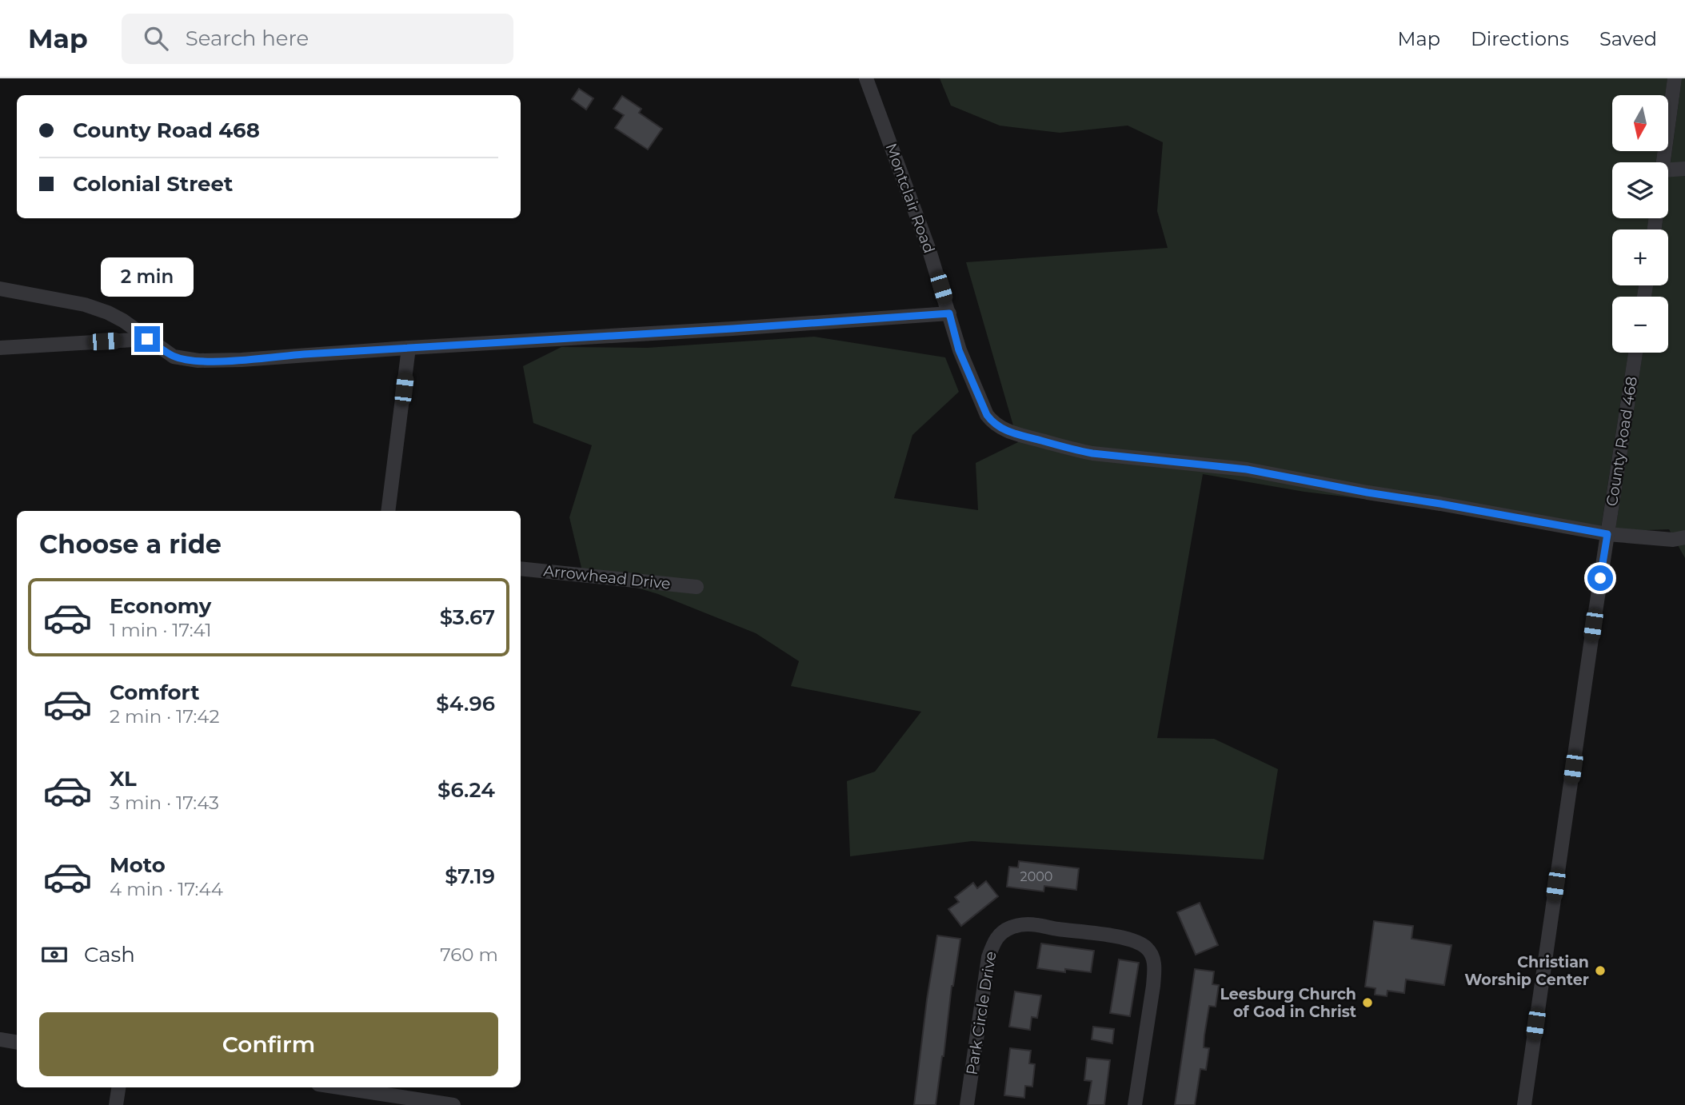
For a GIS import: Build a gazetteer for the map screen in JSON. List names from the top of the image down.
{
  "streets": {
    "street": [
      "Montclair Road",
      "County Road 468",
      "Arrowhead Drive",
      "Park Circle Drive"
    ]
  },
  "crossings": [
    ["Montclair Road", "County Road 468"]
  ],
  "places": ["Christian Worship Center", "Leesburg Church of God in Christ"],
  "house_numbers": ["2000"],
  "north": "bottom",
  "page": {
    "header": "Map",
    "search": "Search here",
    "nav": ["Map", "Directions", "Saved"],
    "map_buttons": ["+", "−"],
    "banner": ["County Road 468", "Colonial Street"],
    "bubble": "2 min",
    "heading": "Choose a ride",
    "list": [
      {
        "name": "Economy",
        "note": "1 min · 17:41",
        "value": "$3.67"
      },
      {
        "name": "Comfort",
        "note": "2 min · 17:42",
        "value": "$4.96"
      },
      {
        "name": "XL",
        "note": "3 min · 17:43",
        "value": "$6.24"
      },
      {
        "name": "Moto",
        "note": "4 min · 17:44",
        "value": "$7.19"
      }
    ],
    "pay": ["Cash", "760 m"],
    "buttons": "Confirm"
  }
}
